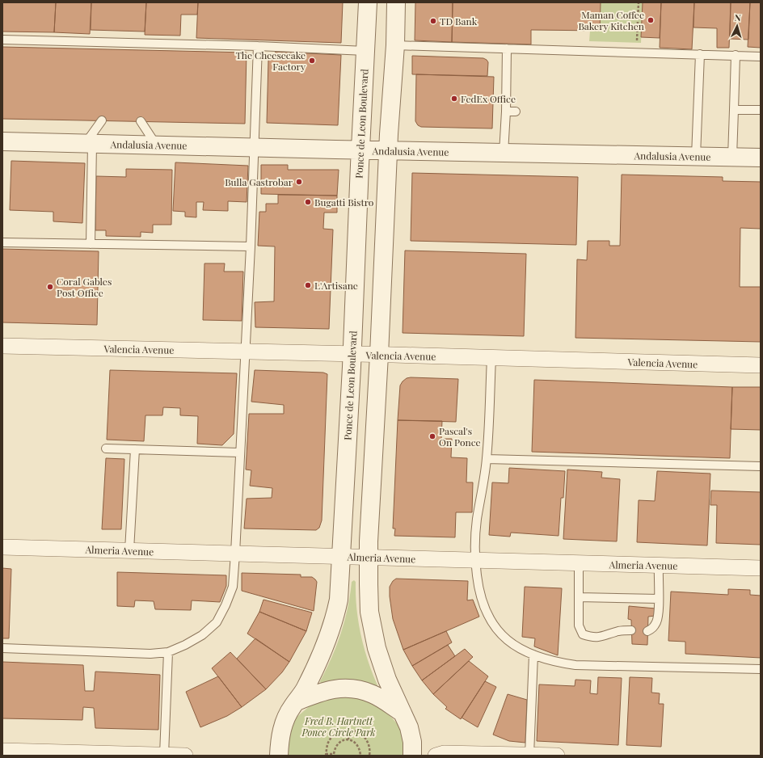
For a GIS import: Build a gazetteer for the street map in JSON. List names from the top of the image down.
{
  "streets": {
    "street": [
      "Ponce de Leon Boulevard",
      "Andalusia Avenue",
      "Valencia Avenue",
      "Almeria Avenue"
    ]
  },
  "crossings": [
    ["Ponce de Leon Boulevard", "Andalusia Avenue"],
    ["Ponce de Leon Boulevard", "Valencia Avenue"],
    ["Ponce de Leon Boulevard", "Almeria Avenue"]
  ],
  "parks": ["Fred B. Hartnett Ponce Circle Park"],
  "places": [
    "Maman Coffee Bakery Kitchen",
    "TD Bank",
    "The Cheesecake Factory",
    "FedEx Office",
    "Bulla Gastrobar",
    "Bugatti Bistro",
    "L'Artisane",
    "Coral Gables Post Office",
    "Pascal's On Ponce"
  ],
  "north": "top"
}
